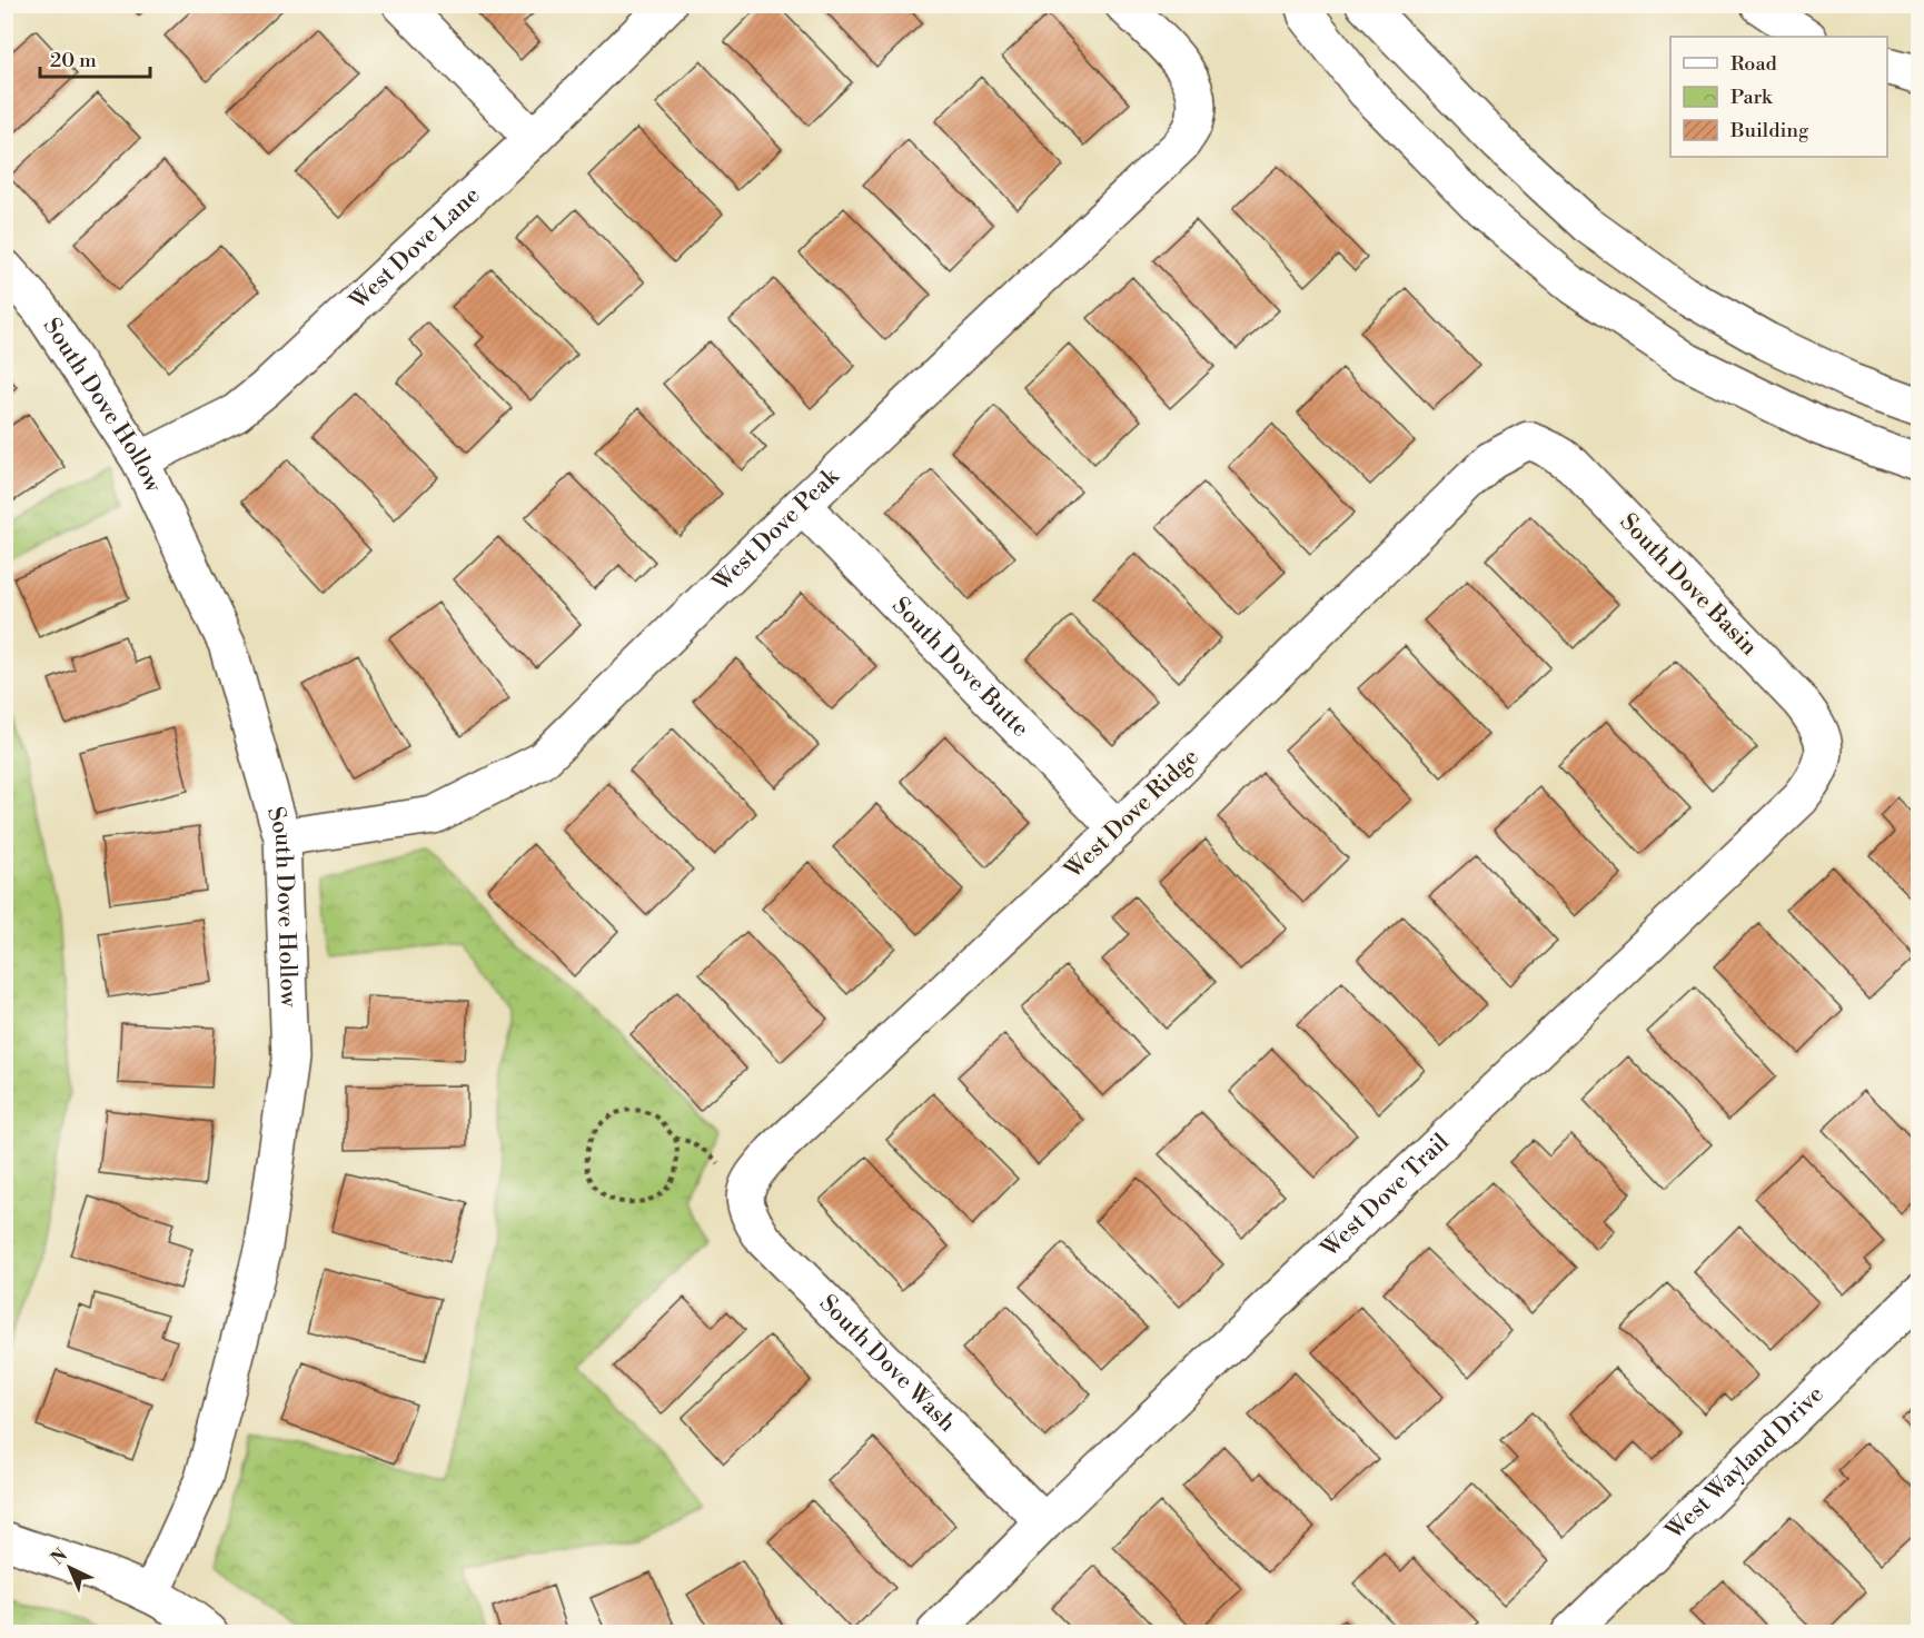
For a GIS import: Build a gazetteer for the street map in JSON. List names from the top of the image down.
{
  "streets": {
    "street": [
      "West Dove Lane",
      "South Dove Hollow",
      "West Dove Peak",
      "South Dove Basin",
      "South Dove Butte",
      "West Dove Ridge",
      "West Dove Trail",
      "South Dove Wash",
      "West Wayland Drive"
    ]
  },
  "crossings": [
    ["West Dove Lane", "South Dove Hollow"],
    ["South Dove Hollow", "West Dove Peak"],
    ["West Dove Peak", "South Dove Butte"],
    ["South Dove Basin", "West Dove Ridge"],
    ["South Dove Basin", "West Dove Trail"],
    ["South Dove Butte", "West Dove Ridge"],
    ["West Dove Ridge", "South Dove Wash"],
    ["West Dove Trail", "South Dove Wash"]
  ],
  "legend": ["Road", "Park", "Building"],
  "scale_bar": "20 m",
  "north": "top left"
}
